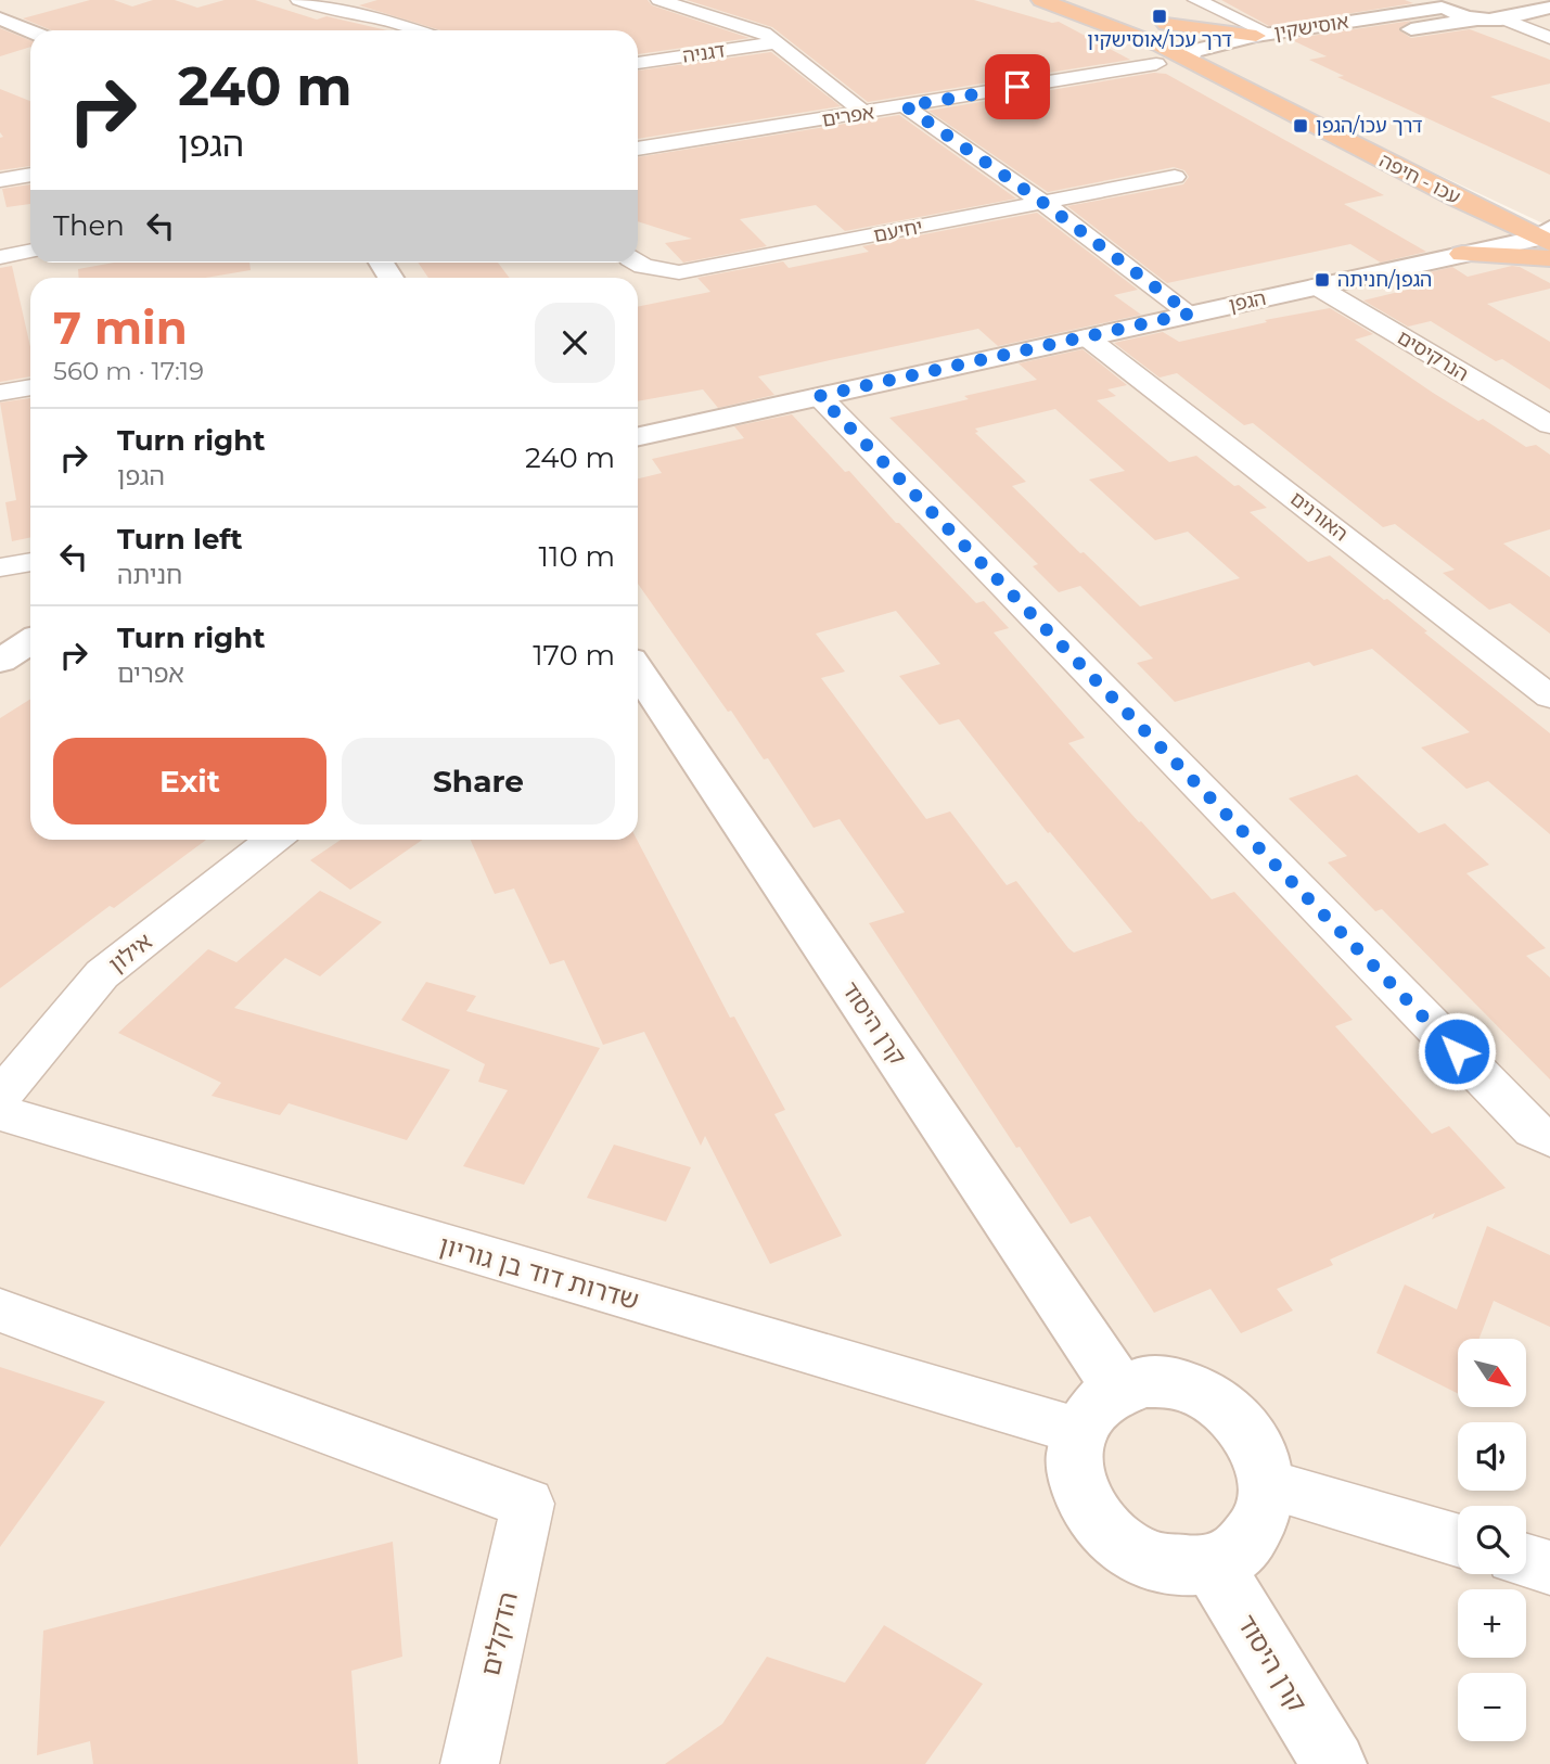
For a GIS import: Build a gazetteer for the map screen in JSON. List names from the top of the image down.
{
  "streets": {
    "highway": ["עכו - חיפה"],
    "street": [
      "אוסישקין",
      "דגניה",
      "אפרים",
      "יחיעם",
      "הגפן",
      "הנרקיסים",
      "האורנים",
      "אילון",
      "קרן היסוד",
      "שדרות דוד בן גוריון",
      "הדקלים"
    ]
  },
  "crossings": [
    ["אפרים", "עכו - חיפה"],
    ["הגפן", "הנרקיסים"],
    ["הגפן", "האורנים"],
    ["קרן היסוד", "שדרות דוד בן גוריון"]
  ],
  "places": {
    "transit": ["דרך עכו/אוסישקין", "דרך עכו/הגפן", "הגפן/חניתה"]
  },
  "north": "bottom right",
  "page": {
    "turn": ["240 m", "הגפן"],
    "then": "Then",
    "heading": ["7 min", "560 m · 17:19"],
    "list": [
      {
        "name": "Turn right",
        "note": "הגפן",
        "value": "240 m"
      },
      {
        "name": "Turn left",
        "note": "חניתה",
        "value": "110 m"
      },
      {
        "name": "Turn right",
        "note": "אפרים",
        "value": "170 m"
      }
    ],
    "buttons": ["Exit", "Share"],
    "map_buttons": ["+", "−"]
  }
}
